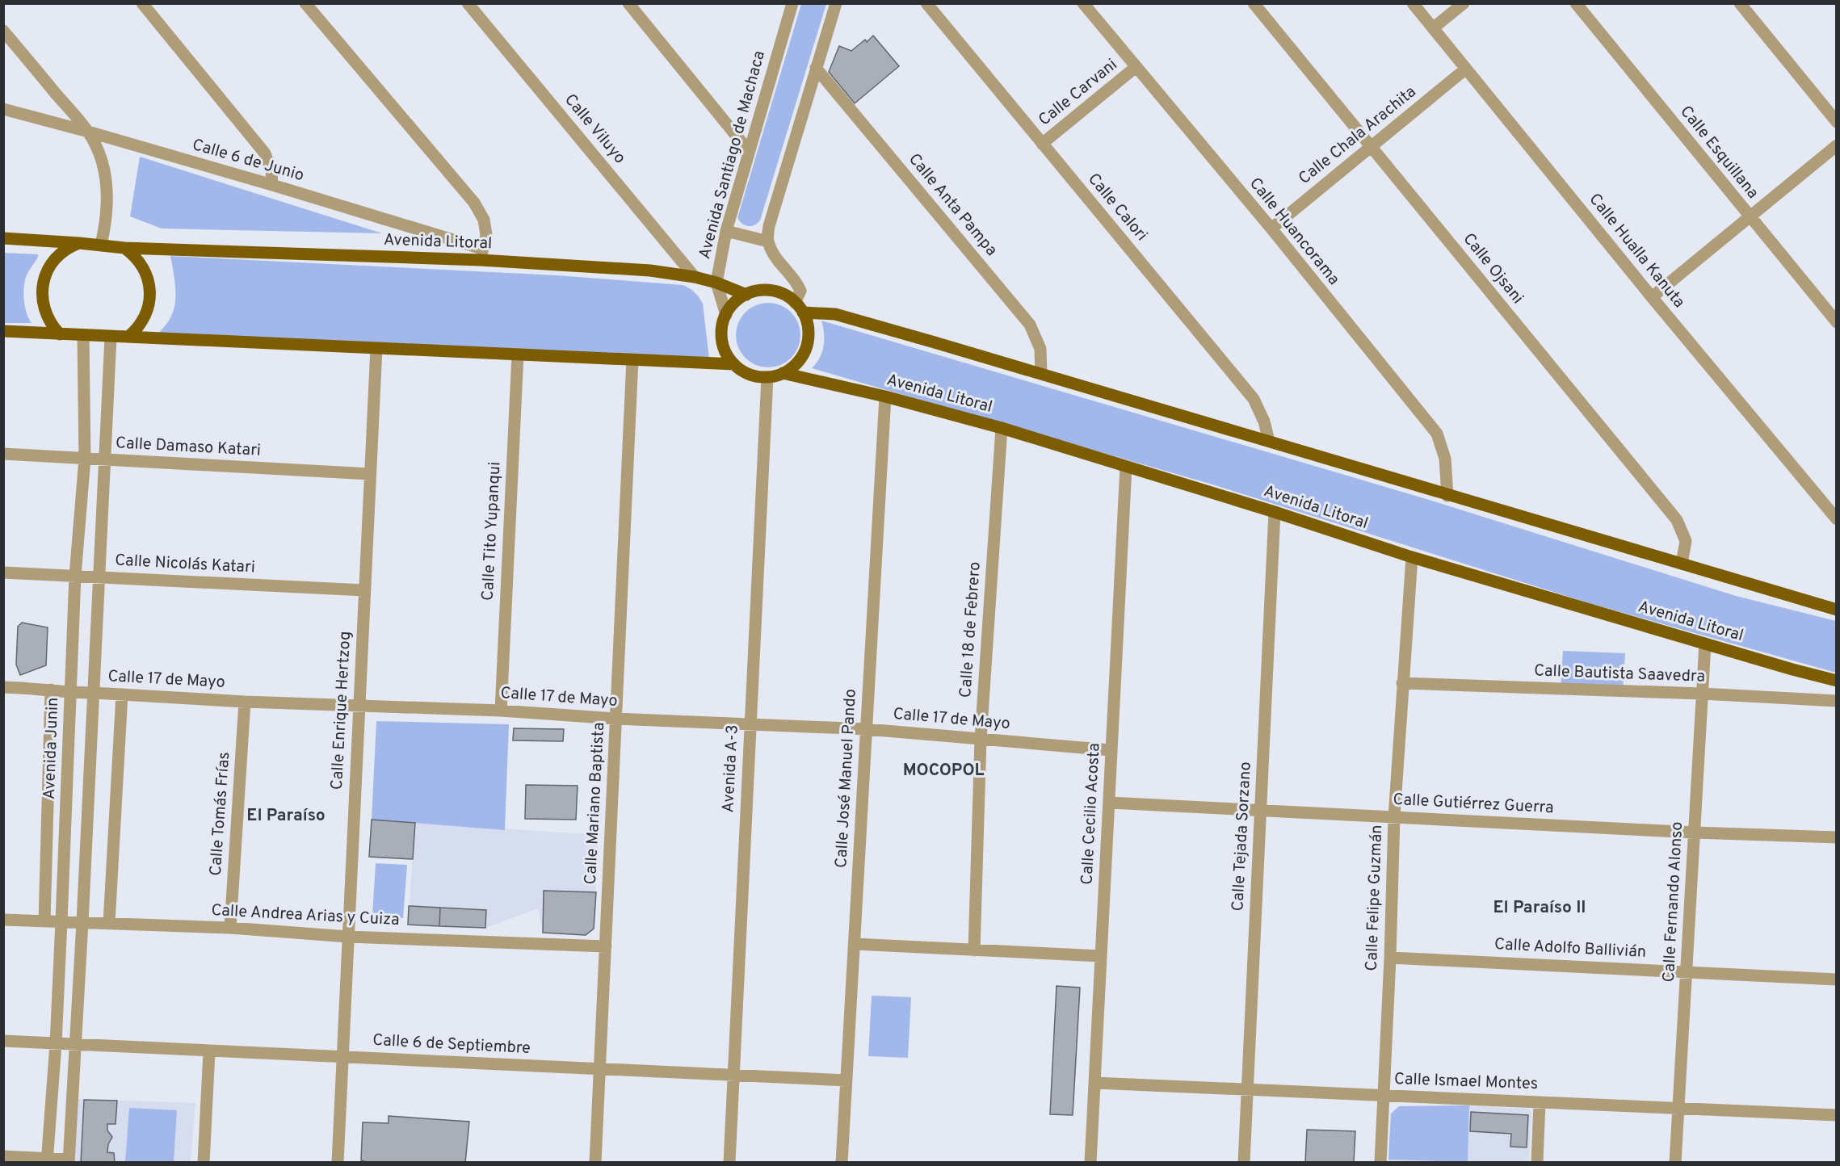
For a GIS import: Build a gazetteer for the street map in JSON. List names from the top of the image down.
{
  "streets": {
    "main road": ["Avenida Litoral"],
    "street": [
      "Calle Carvani",
      "Calle Viluyo",
      "Calle Chala Arachita",
      "Calle Esquillana",
      "Avenida Santiago de Machaca",
      "Calle 6 de Junio",
      "Calle Anta Pampa",
      "Calle Calori",
      "Calle Huancorama",
      "Calle Hualla Kanuta",
      "Calle Ojsani",
      "Calle Damaso Katari",
      "Calle Tito Yupanqui",
      "Calle Nicolás Katari",
      "Calle 18 de Febrero",
      "Calle Bautista Saavedra",
      "Calle 17 de Mayo",
      "Calle Enrique Hertzog",
      "Avenida Junin",
      "Avenida A-3",
      "Calle José Manuel Pando",
      "Calle Mariano Baptista",
      "Calle Gutiérrez Guerra",
      "Calle Tomás Frías",
      "Calle Cecilio Acosta",
      "Calle Tejada Sorzano",
      "Calle Felipe Guzmán",
      "Calle Fernando Alonso",
      "Calle Andrea Arias y Cuiza",
      "Calle Adolfo Ballivián",
      "Calle 6 de Septiembre",
      "Calle Ismael Montes"
    ]
  },
  "crossings": [
    ["Calle Carvani", "Calle Calori"],
    ["Calle Carvani", "Calle Huancorama"],
    ["Calle Viluyo", "Avenida Litoral"],
    ["Calle Chala Arachita", "Calle Huancorama"],
    ["Calle Chala Arachita", "Calle Hualla Kanuta"],
    ["Calle Chala Arachita", "Calle Ojsani"],
    ["Avenida Santiago de Machaca", "Avenida Litoral"],
    ["Avenida Santiago de Machaca", "Avenida A-3"],
    ["Calle 6 de Junio", "Avenida Litoral"],
    ["Avenida Litoral", "Calle 18 de Febrero"],
    ["Avenida Litoral", "Avenida Junin"],
    ["Avenida Litoral", "Avenida A-3"],
    ["Avenida Litoral", "Calle José Manuel Pando"],
    ["Avenida Litoral", "Calle Cecilio Acosta"],
    ["Avenida Litoral", "Calle Tejada Sorzano"],
    ["Avenida Litoral", "Calle Felipe Guzmán"],
    ["Avenida Litoral", "Calle Fernando Alonso"],
    ["Calle Damaso Katari", "Calle Enrique Hertzog"],
    ["Calle Damaso Katari", "Avenida Junin"],
    ["Calle Tito Yupanqui", "Calle 17 de Mayo"],
    ["Calle Nicolás Katari", "Calle Enrique Hertzog"],
    ["Calle Nicolás Katari", "Avenida Junin"],
    ["Calle 18 de Febrero", "Calle 17 de Mayo"],
    ["Calle Bautista Saavedra", "Calle Felipe Guzmán"],
    ["Calle Bautista Saavedra", "Calle Fernando Alonso"],
    ["Calle 17 de Mayo", "Calle Enrique Hertzog"],
    ["Calle 17 de Mayo", "Avenida Junin"],
    ["Calle 17 de Mayo", "Avenida A-3"],
    ["Calle 17 de Mayo", "Calle José Manuel Pando"],
    ["Calle 17 de Mayo", "Calle Mariano Baptista"],
    ["Calle 17 de Mayo", "Calle Tomás Frías"],
    ["Calle 17 de Mayo", "Calle Cecilio Acosta"],
    ["Calle Enrique Hertzog", "Calle Andrea Arias y Cuiza"],
    ["Calle Enrique Hertzog", "Calle 6 de Septiembre"],
    ["Avenida Junin", "Calle Andrea Arias y Cuiza"],
    ["Avenida Junin", "Calle 6 de Septiembre"],
    ["Avenida A-3", "Calle 6 de Septiembre"],
    ["Calle José Manuel Pando", "Calle 6 de Septiembre"],
    ["Calle Mariano Baptista", "Calle Andrea Arias y Cuiza"],
    ["Calle Mariano Baptista", "Calle 6 de Septiembre"],
    ["Calle Gutiérrez Guerra", "Calle Cecilio Acosta"],
    ["Calle Gutiérrez Guerra", "Calle Tejada Sorzano"],
    ["Calle Gutiérrez Guerra", "Calle Felipe Guzmán"],
    ["Calle Gutiérrez Guerra", "Calle Fernando Alonso"],
    ["Calle Tomás Frías", "Calle Andrea Arias y Cuiza"],
    ["Calle Cecilio Acosta", "Calle Ismael Montes"],
    ["Calle Tejada Sorzano", "Calle Ismael Montes"],
    ["Calle Felipe Guzmán", "Calle Adolfo Ballivián"],
    ["Calle Felipe Guzmán", "Calle Ismael Montes"],
    ["Calle Fernando Alonso", "Calle Adolfo Ballivián"],
    ["Calle Fernando Alonso", "Calle Ismael Montes"]
  ],
  "districts": ["MOCOPOL", "El Paraíso", "El Paraíso II"]
}
